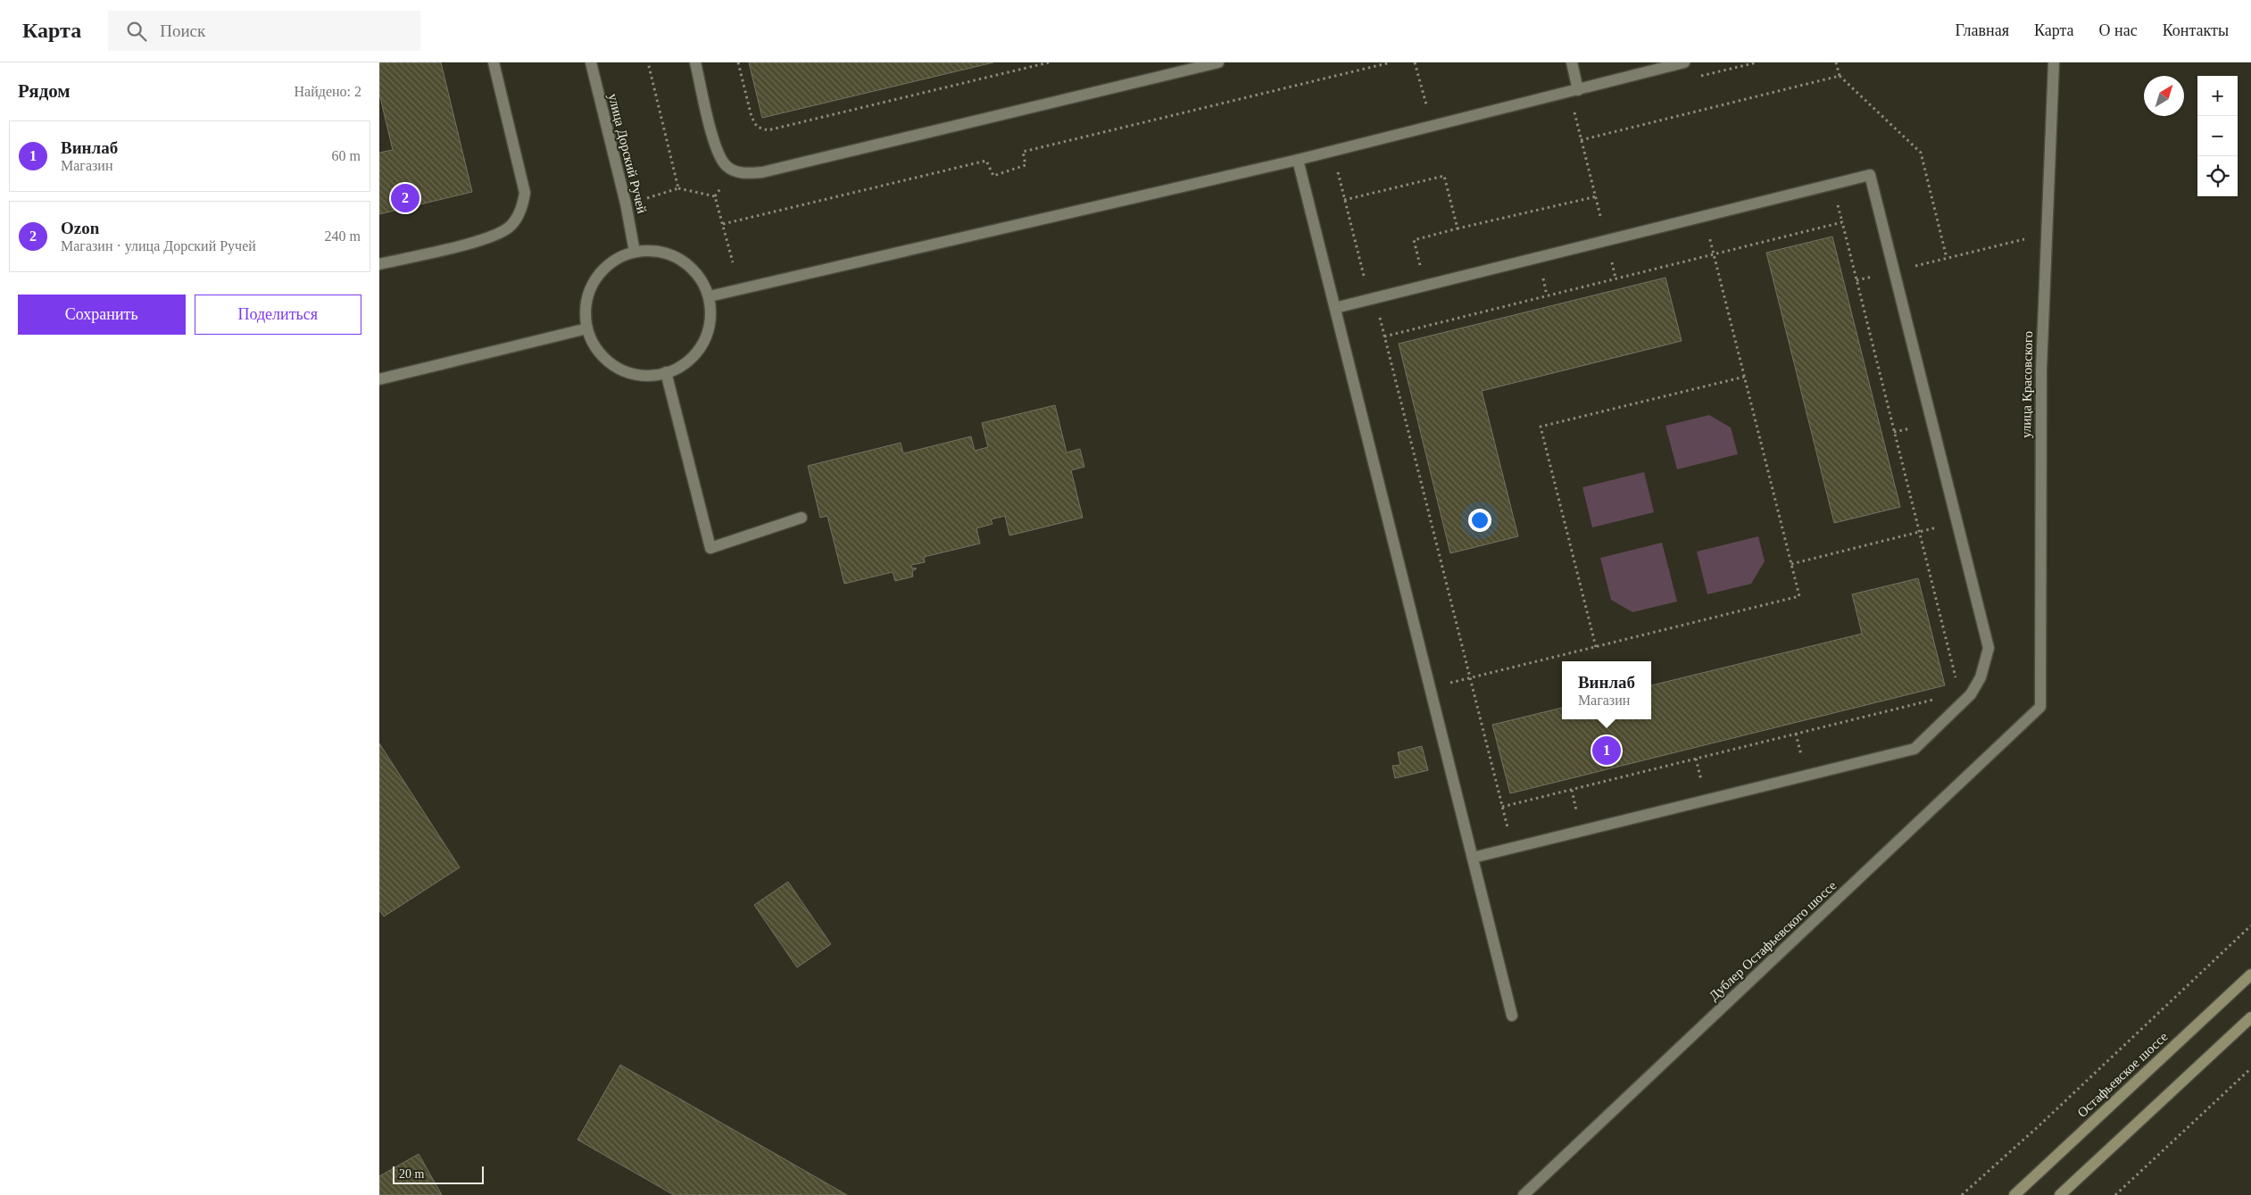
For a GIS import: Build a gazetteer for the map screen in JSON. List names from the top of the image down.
{
  "streets": {
    "main road": ["Остафьевское шоссе"],
    "street": ["улица Дорский Ручей", "улица Красовского", "Дублер Остафьевского шоссе"]
  },
  "crossings": [
    ["улица Красовского", "Дублер Остафьевского шоссе"]
  ],
  "scale_bar": "20 m",
  "north": "top right",
  "page": {
    "header": "Карта",
    "search": "Поиск",
    "nav": [
      "Главная",
      "Карта",
      "О нас",
      "Контакты"
    ],
    "heading": ["Рядом", "Найдено: 2"],
    "map_buttons": ["+", "−"],
    "list": [
      {
        "mark": "1",
        "name": "Винлаб",
        "note": "Магазин",
        "value": "60 m"
      },
      {
        "mark": "2",
        "name": "Ozon",
        "note": "Магазин · улица Дорский Ручей",
        "value": "240 m"
      }
    ],
    "pins": ["2", "1"],
    "buttons": ["Сохранить", "Поделиться"],
    "popup": ["Винлаб", "Магазин"],
    "scale": "20 m"
  }
}
